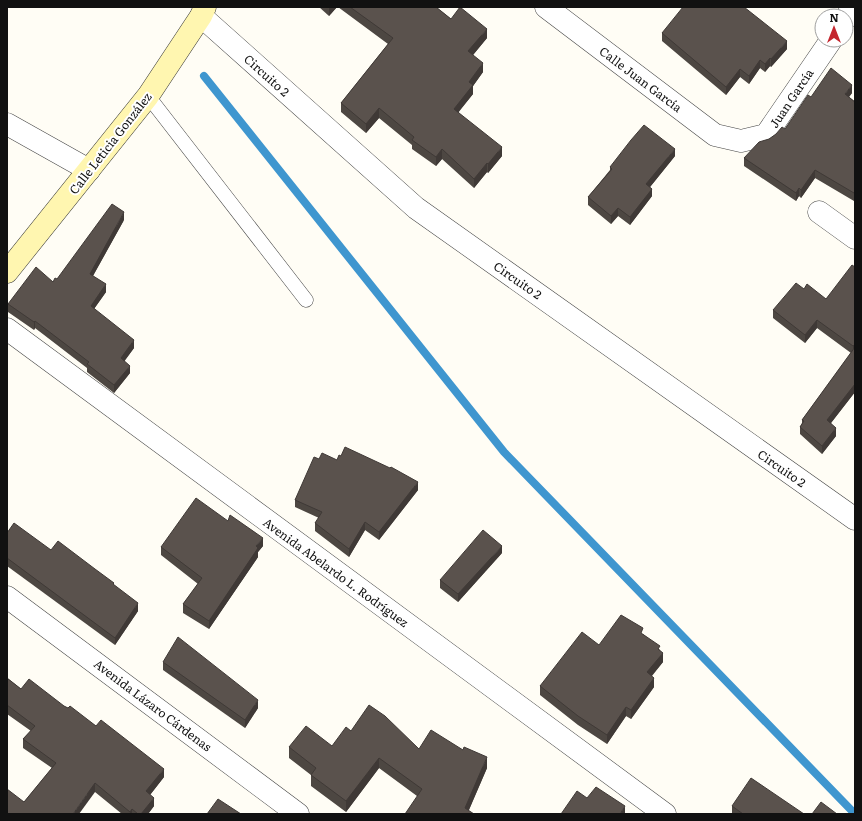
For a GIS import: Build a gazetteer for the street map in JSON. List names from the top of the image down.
{
  "streets": {
    "street": [
      "Circuito 2",
      "Calle Juan García",
      "Juan García",
      "Calle Leticia González",
      "Avenida Abelardo L. Rodríguez",
      "Avenida Lázaro Cárdenas"
    ]
  },
  "crossings": [
    ["Circuito 2", "Calle Leticia González"],
    ["Calle Juan García", "Juan García"]
  ],
  "north": "top"
}
